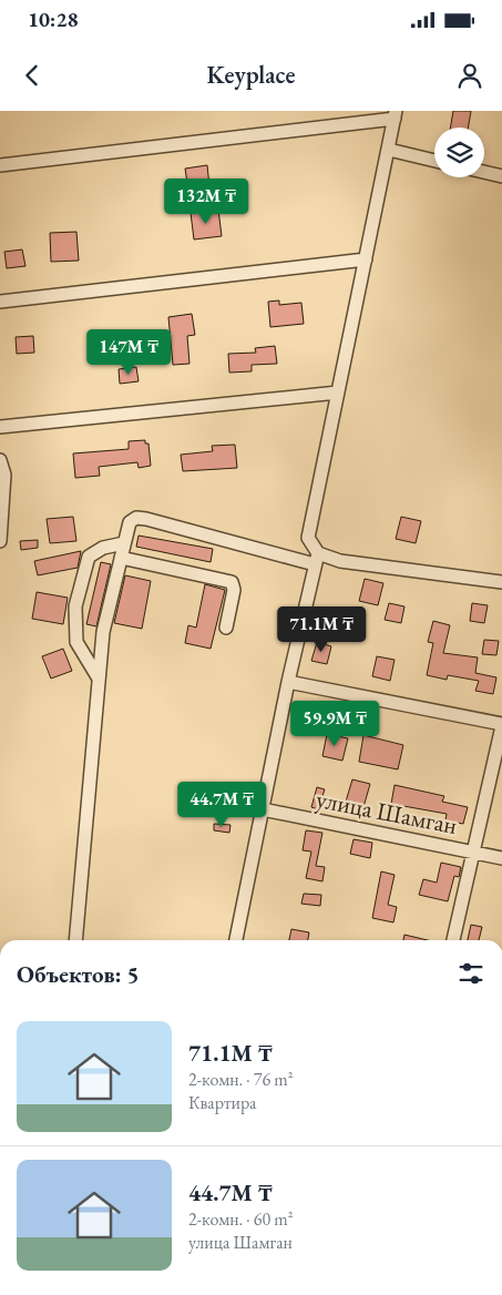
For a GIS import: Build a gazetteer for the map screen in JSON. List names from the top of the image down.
{
  "streets": {
    "street": ["улица Шамган"]
  },
  "page": {
    "status": "10:28",
    "header": "Keyplace",
    "price": [
      "132M ₸",
      "147M ₸",
      "71.1M ₸",
      "59.9M ₸",
      "44.7M ₸"
    ],
    "heading": "Объектов: 5",
    "list": [
      {
        "name": "71.1M ₸",
        "note": "2-комн. · 76 m² · Квартира"
      },
      {
        "name": "44.7M ₸",
        "note": "2-комн. · 60 m² · улица Шамган"
      }
    ]
  }
}
